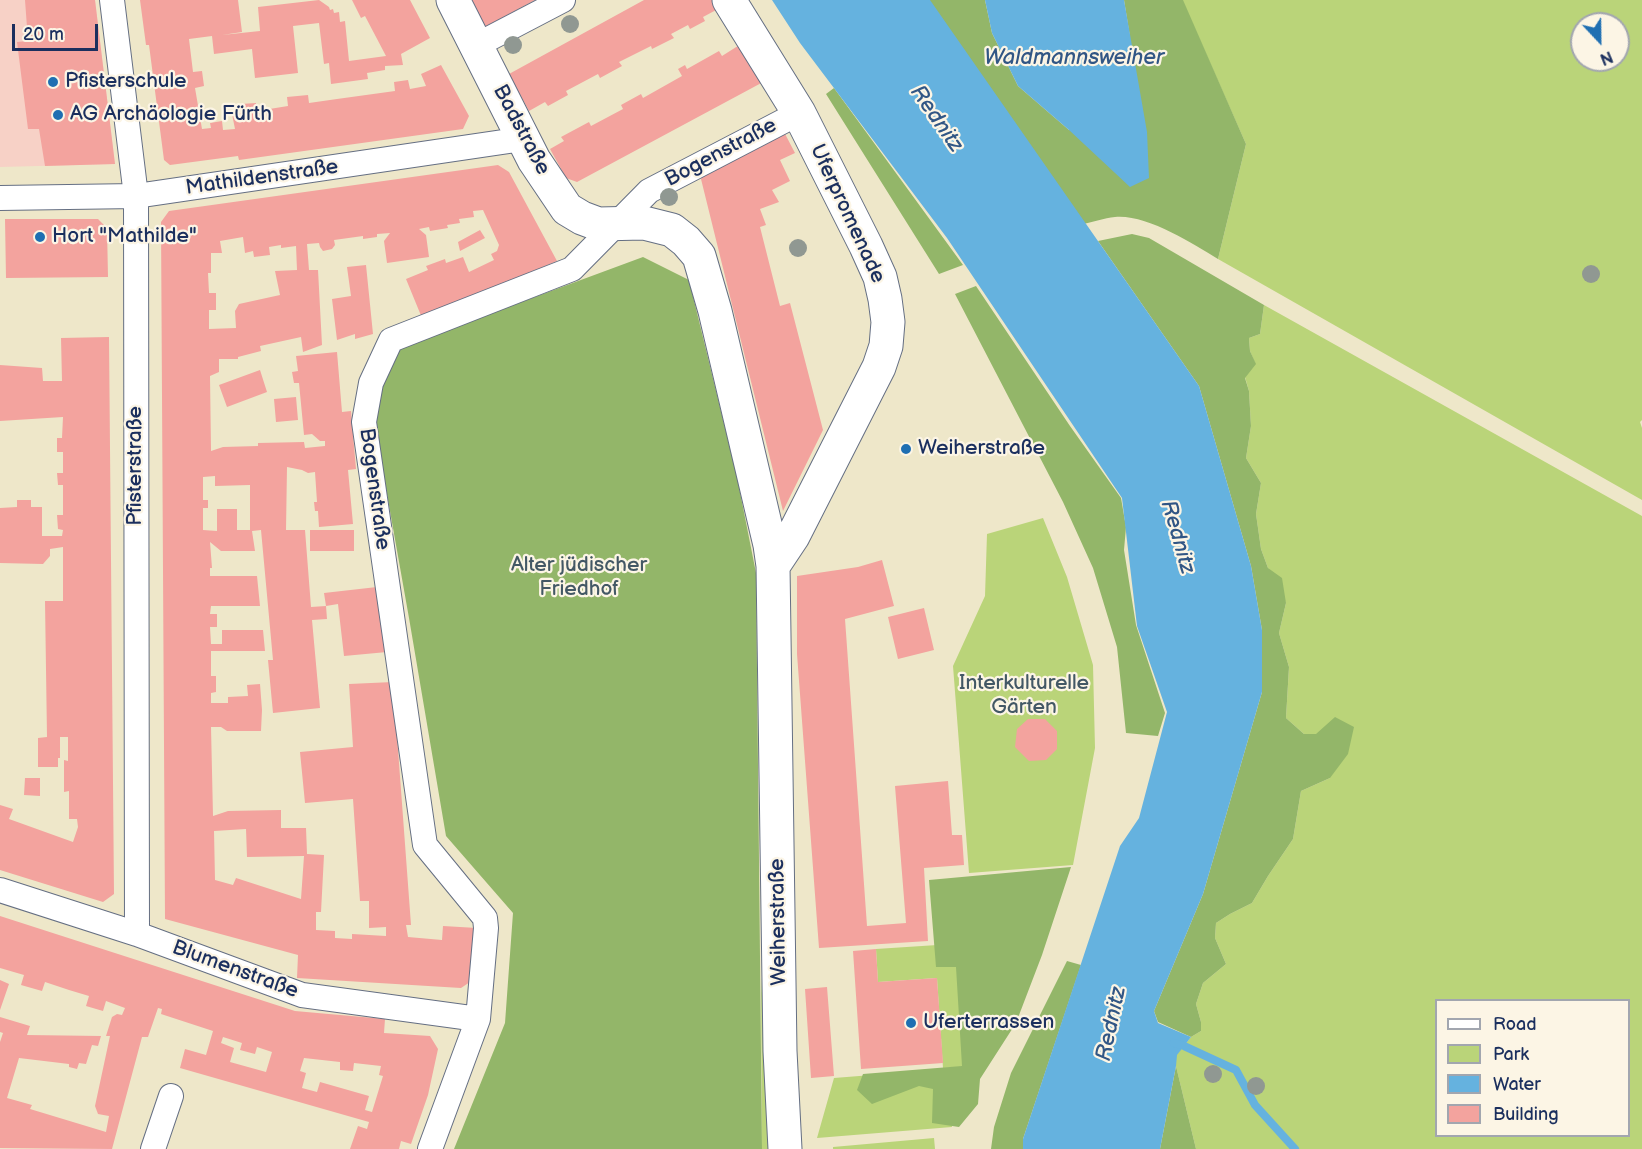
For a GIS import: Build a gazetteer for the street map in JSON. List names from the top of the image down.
{
  "streets": {
    "street": [
      "Badstraße",
      "Bogenstraße",
      "Mathildenstraße",
      "Uferpromenade",
      "Pfisterstraße",
      "Weiherstraße",
      "Blumenstraße"
    ]
  },
  "crossings": [
    ["Badstraße", "Bogenstraße"],
    ["Badstraße", "Mathildenstraße"],
    ["Badstraße", "Weiherstraße"],
    ["Bogenstraße", "Uferpromenade"],
    ["Bogenstraße", "Weiherstraße"],
    ["Bogenstraße", "Blumenstraße"],
    ["Mathildenstraße", "Pfisterstraße"],
    ["Uferpromenade", "Weiherstraße"],
    ["Pfisterstraße", "Blumenstraße"]
  ],
  "water": ["Waldmannsweiher", "Rednitz"],
  "parks": ["Alter jüdischer Friedhof", "Interkulturelle Gärten"],
  "places": [
    "Pfisterschule",
    "AG Archäologie Fürth",
    "Hort \"Mathilde\"",
    "Weiherstraße",
    "Uferterrassen"
  ],
  "legend": [
    "Road",
    "Park",
    "Water",
    "Building"
  ],
  "scale_bar": "20 m",
  "north": "bottom"
}
